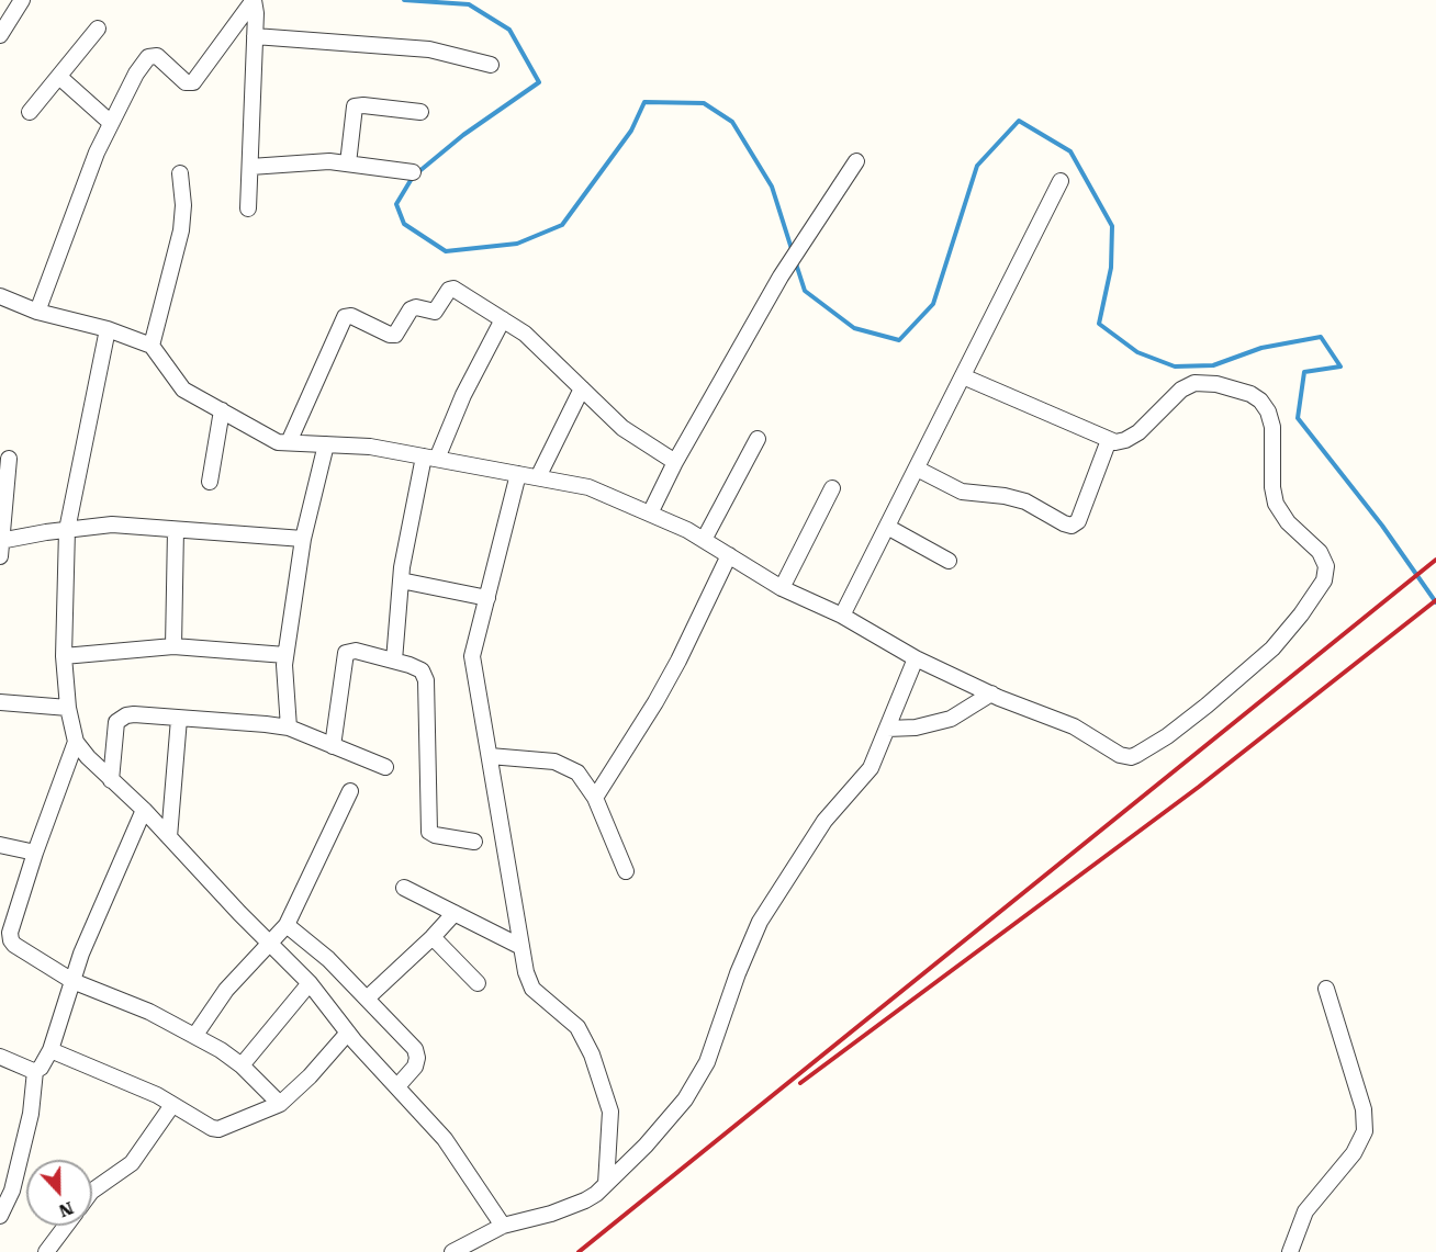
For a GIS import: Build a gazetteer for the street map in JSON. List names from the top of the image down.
{
  "north": "bottom"
}
